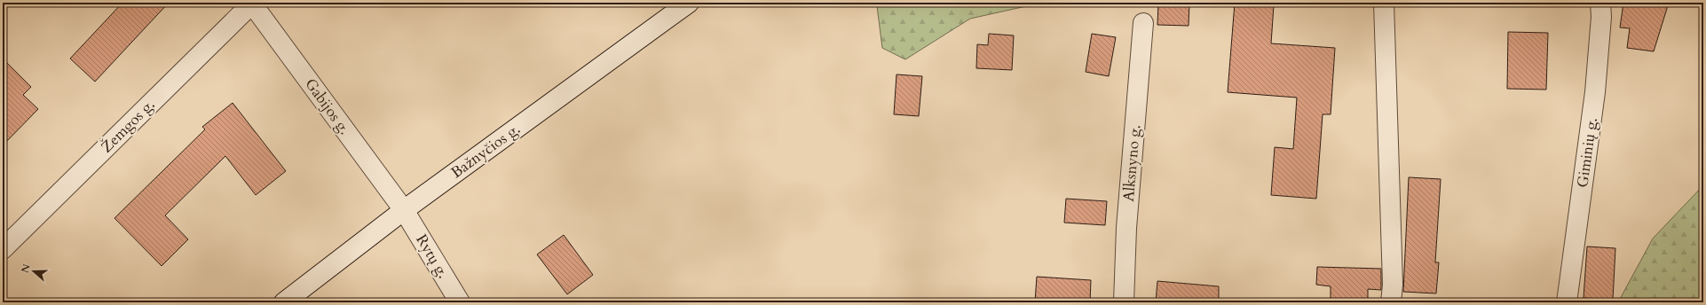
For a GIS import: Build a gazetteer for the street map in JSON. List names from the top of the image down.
{
  "streets": {
    "street": [
      "Gabijos g.",
      "Žemgos g.",
      "Bažnyčios g.",
      "Giminių g.",
      "Alksnyno g.",
      "Rytų g."
    ]
  },
  "crossings": [
    ["Gabijos g.", "Žemgos g."],
    ["Gabijos g.", "Bažnyčios g."],
    ["Gabijos g.", "Rytų g."],
    ["Bažnyčios g.", "Rytų g."]
  ],
  "north": "left"
}
